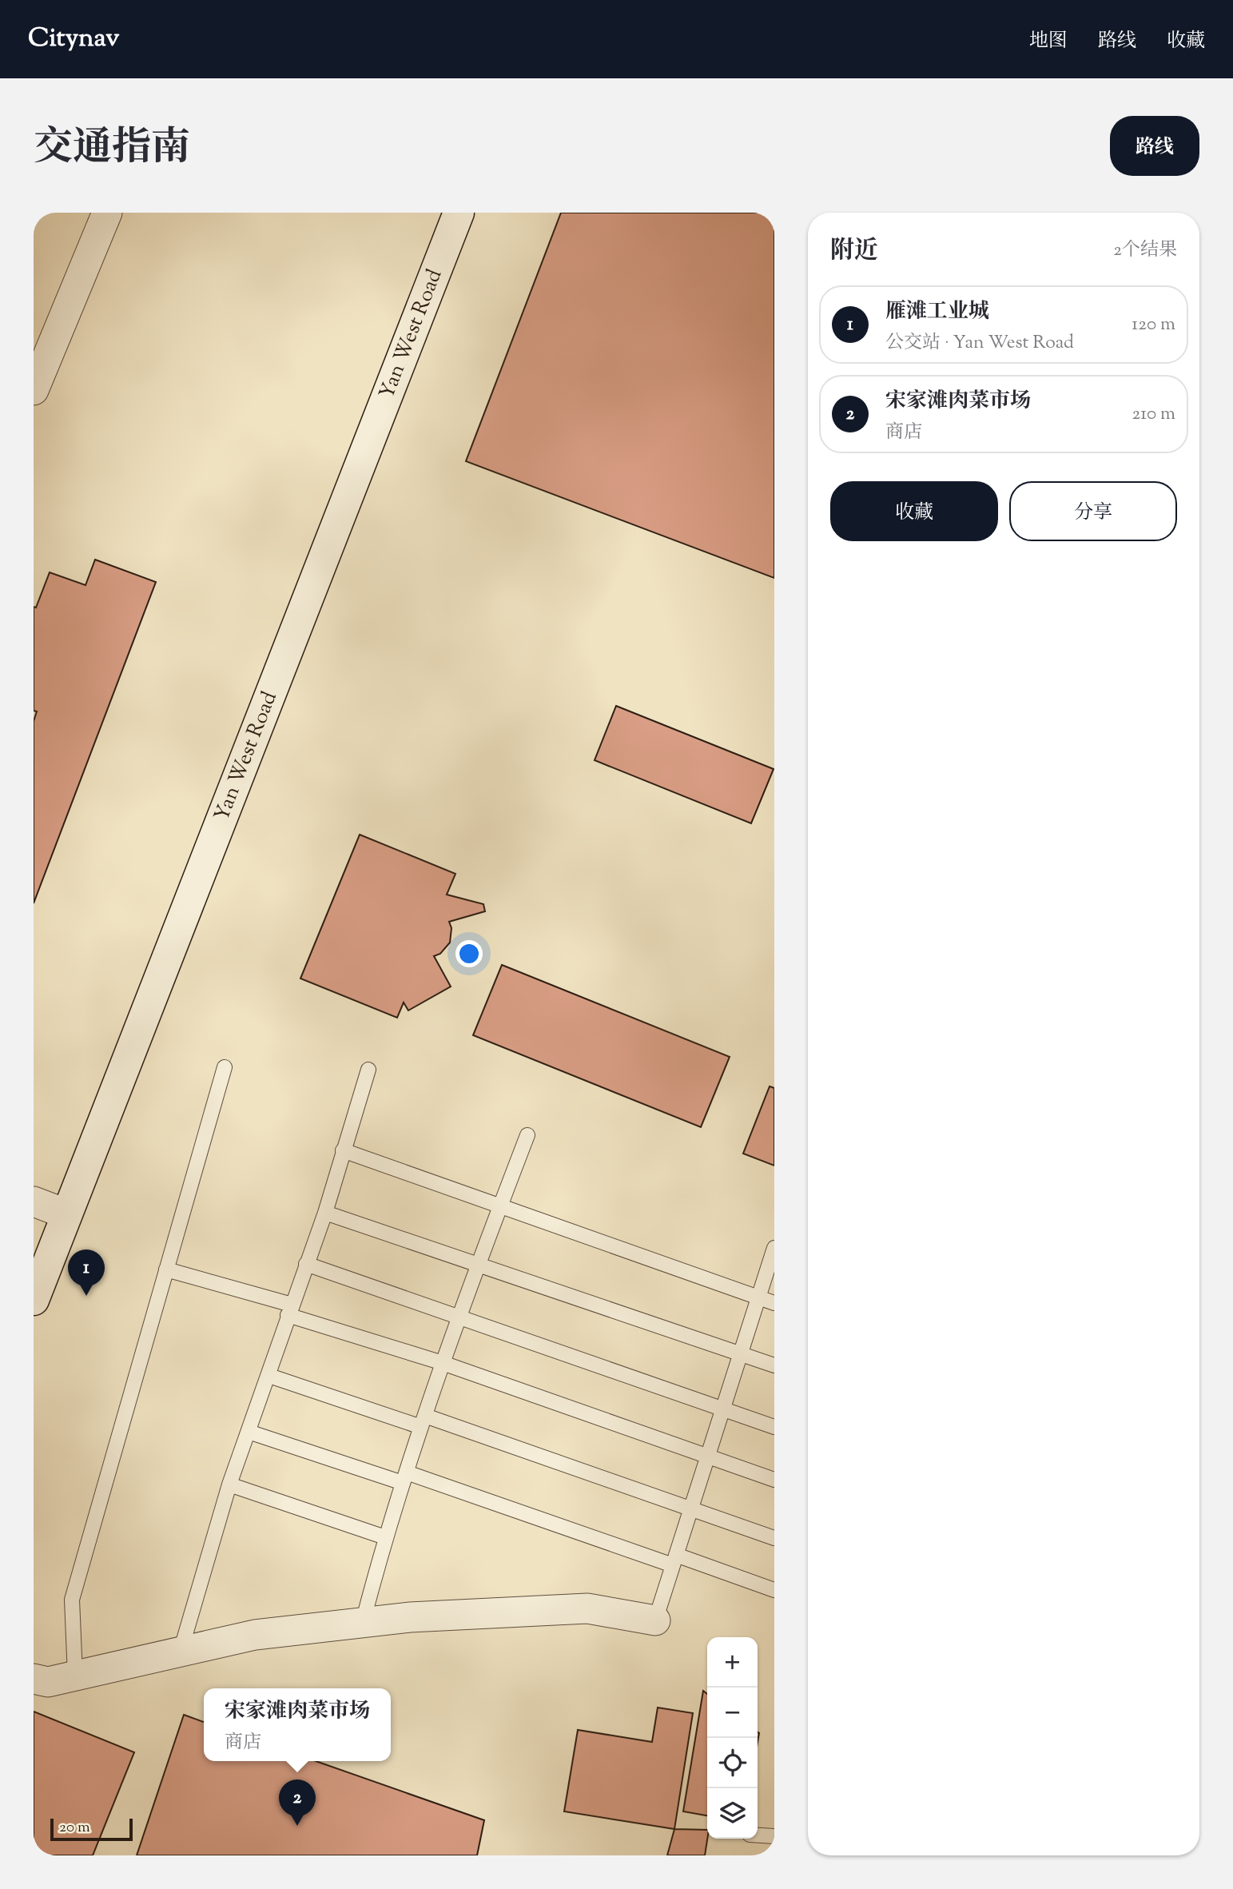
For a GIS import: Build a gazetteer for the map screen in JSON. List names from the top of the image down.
{
  "streets": {
    "main road": ["Yan West Road"]
  },
  "scale_bar": "20 m",
  "page": {
    "header": "Citynav",
    "nav": ["地图", "路线", "收藏"],
    "title": "交通指南",
    "buttons": [
      "路线",
      ["收藏", "分享"]
    ],
    "heading": ["附近", "2个结果"],
    "list": [
      {
        "mark": "1",
        "name": "雁滩工业城",
        "note": "公交站 · Yan West Road",
        "value": "120 m"
      },
      {
        "mark": "2",
        "name": "宋家滩肉菜市场",
        "note": "商店",
        "value": "210 m"
      }
    ],
    "pins": ["1", "2"],
    "map_buttons": ["+", "−"],
    "popup": ["宋家滩肉菜市场", "商店"],
    "scale": "20 m"
  }
}
